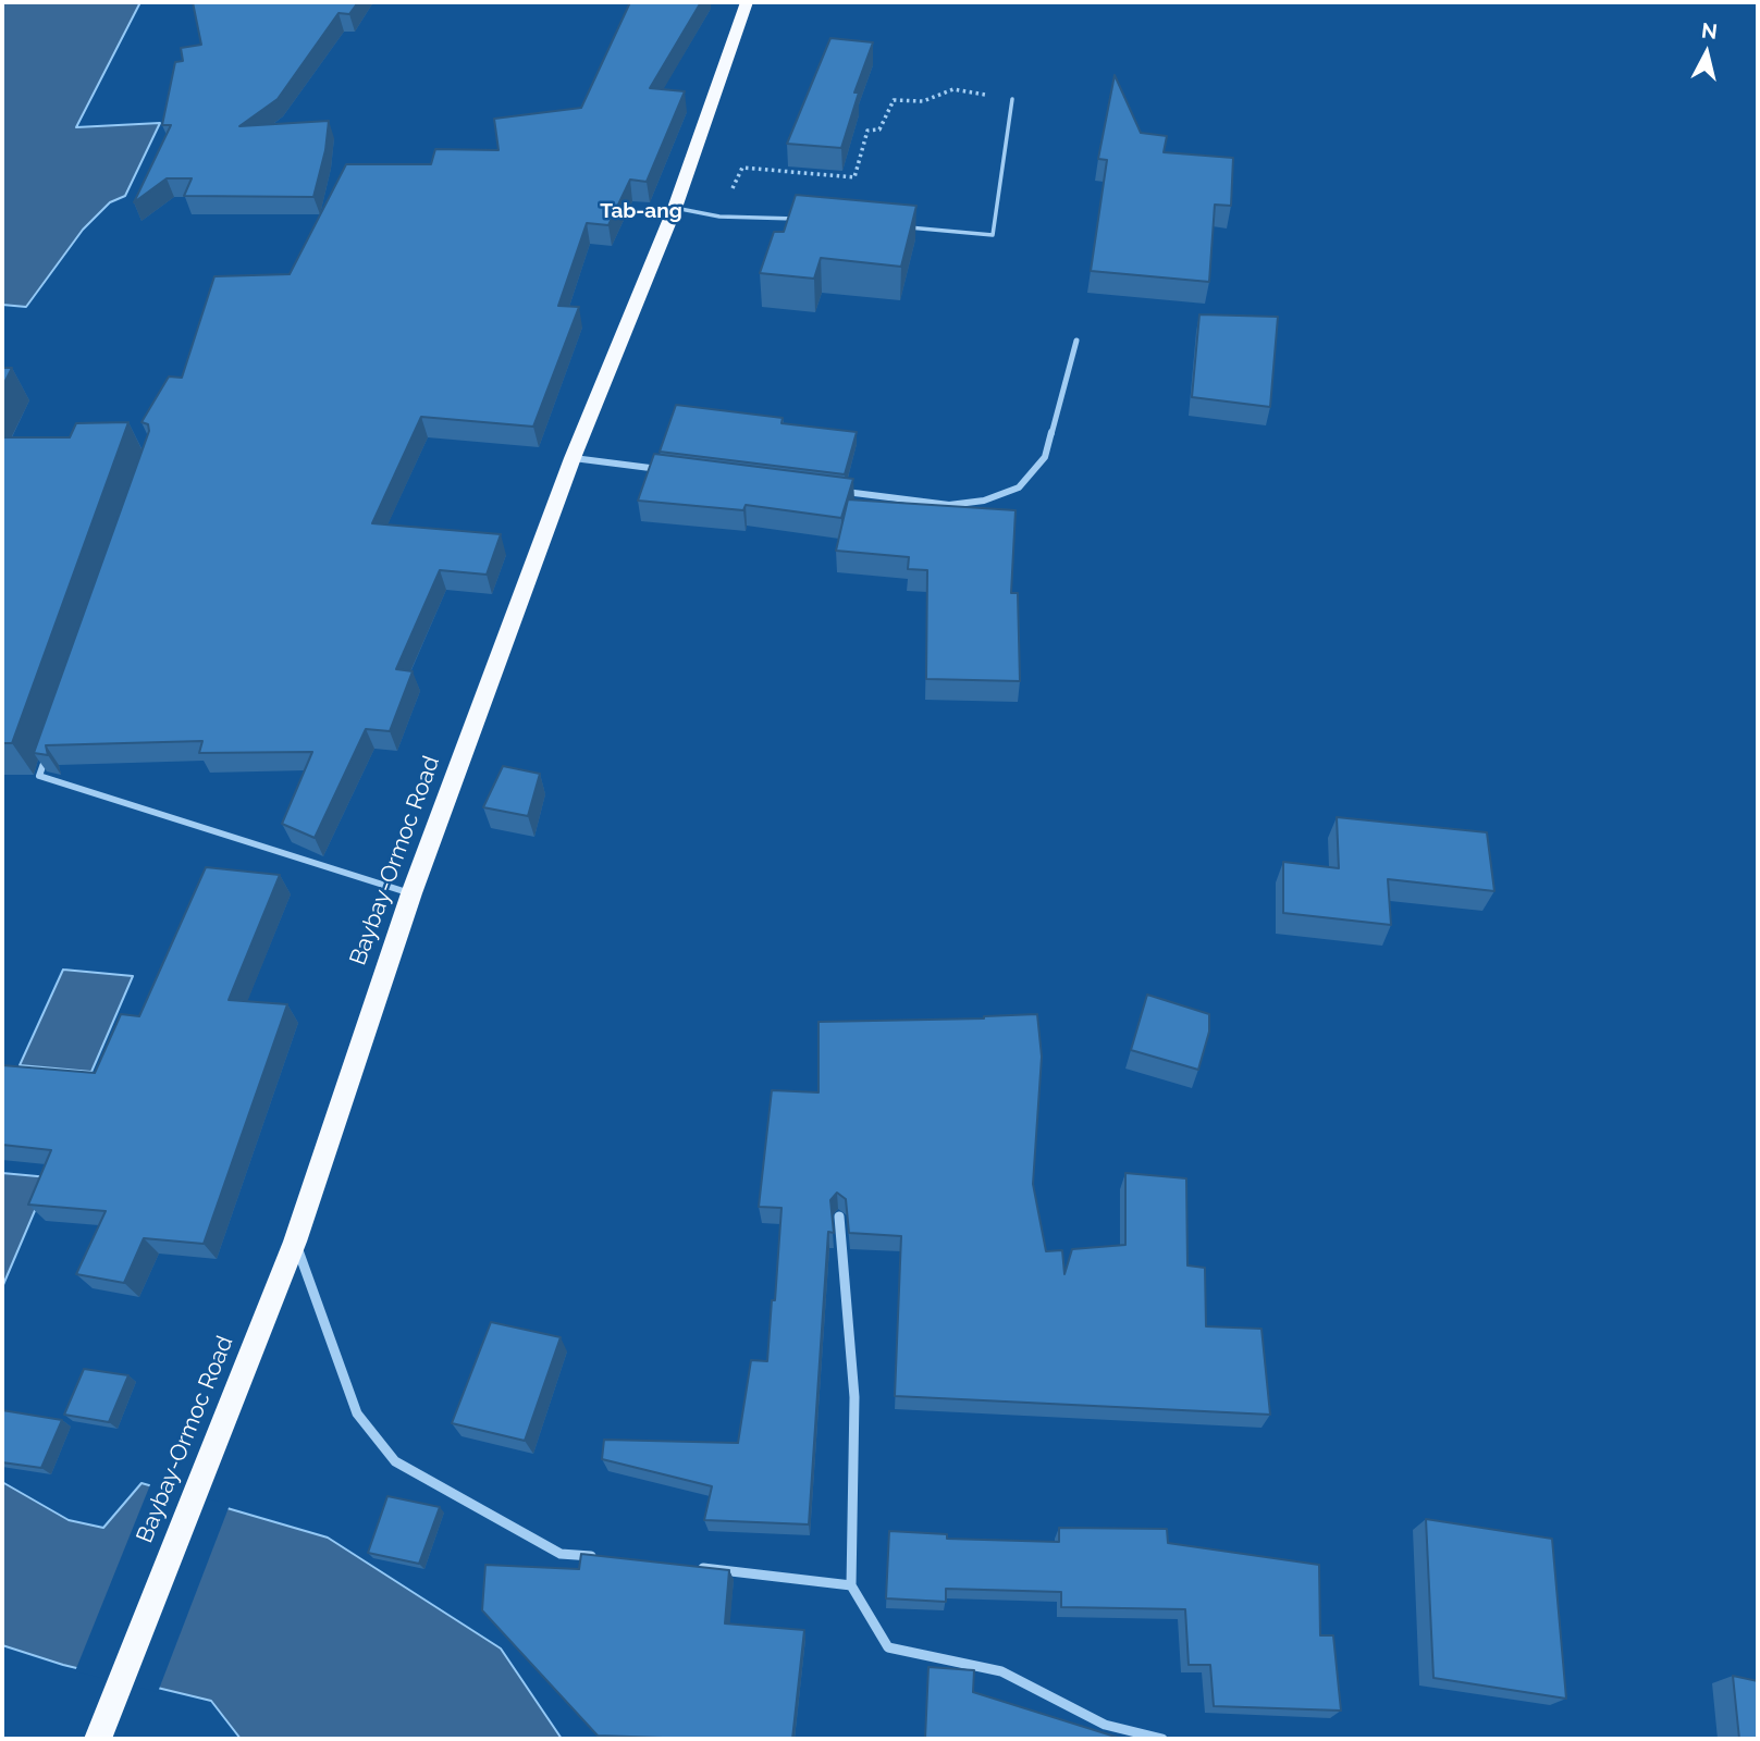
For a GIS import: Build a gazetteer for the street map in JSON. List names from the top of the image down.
{
  "streets": {
    "highway": ["Baybay-Ormoc Road"]
  },
  "districts": ["Tab-ang"],
  "north": "top"
}
